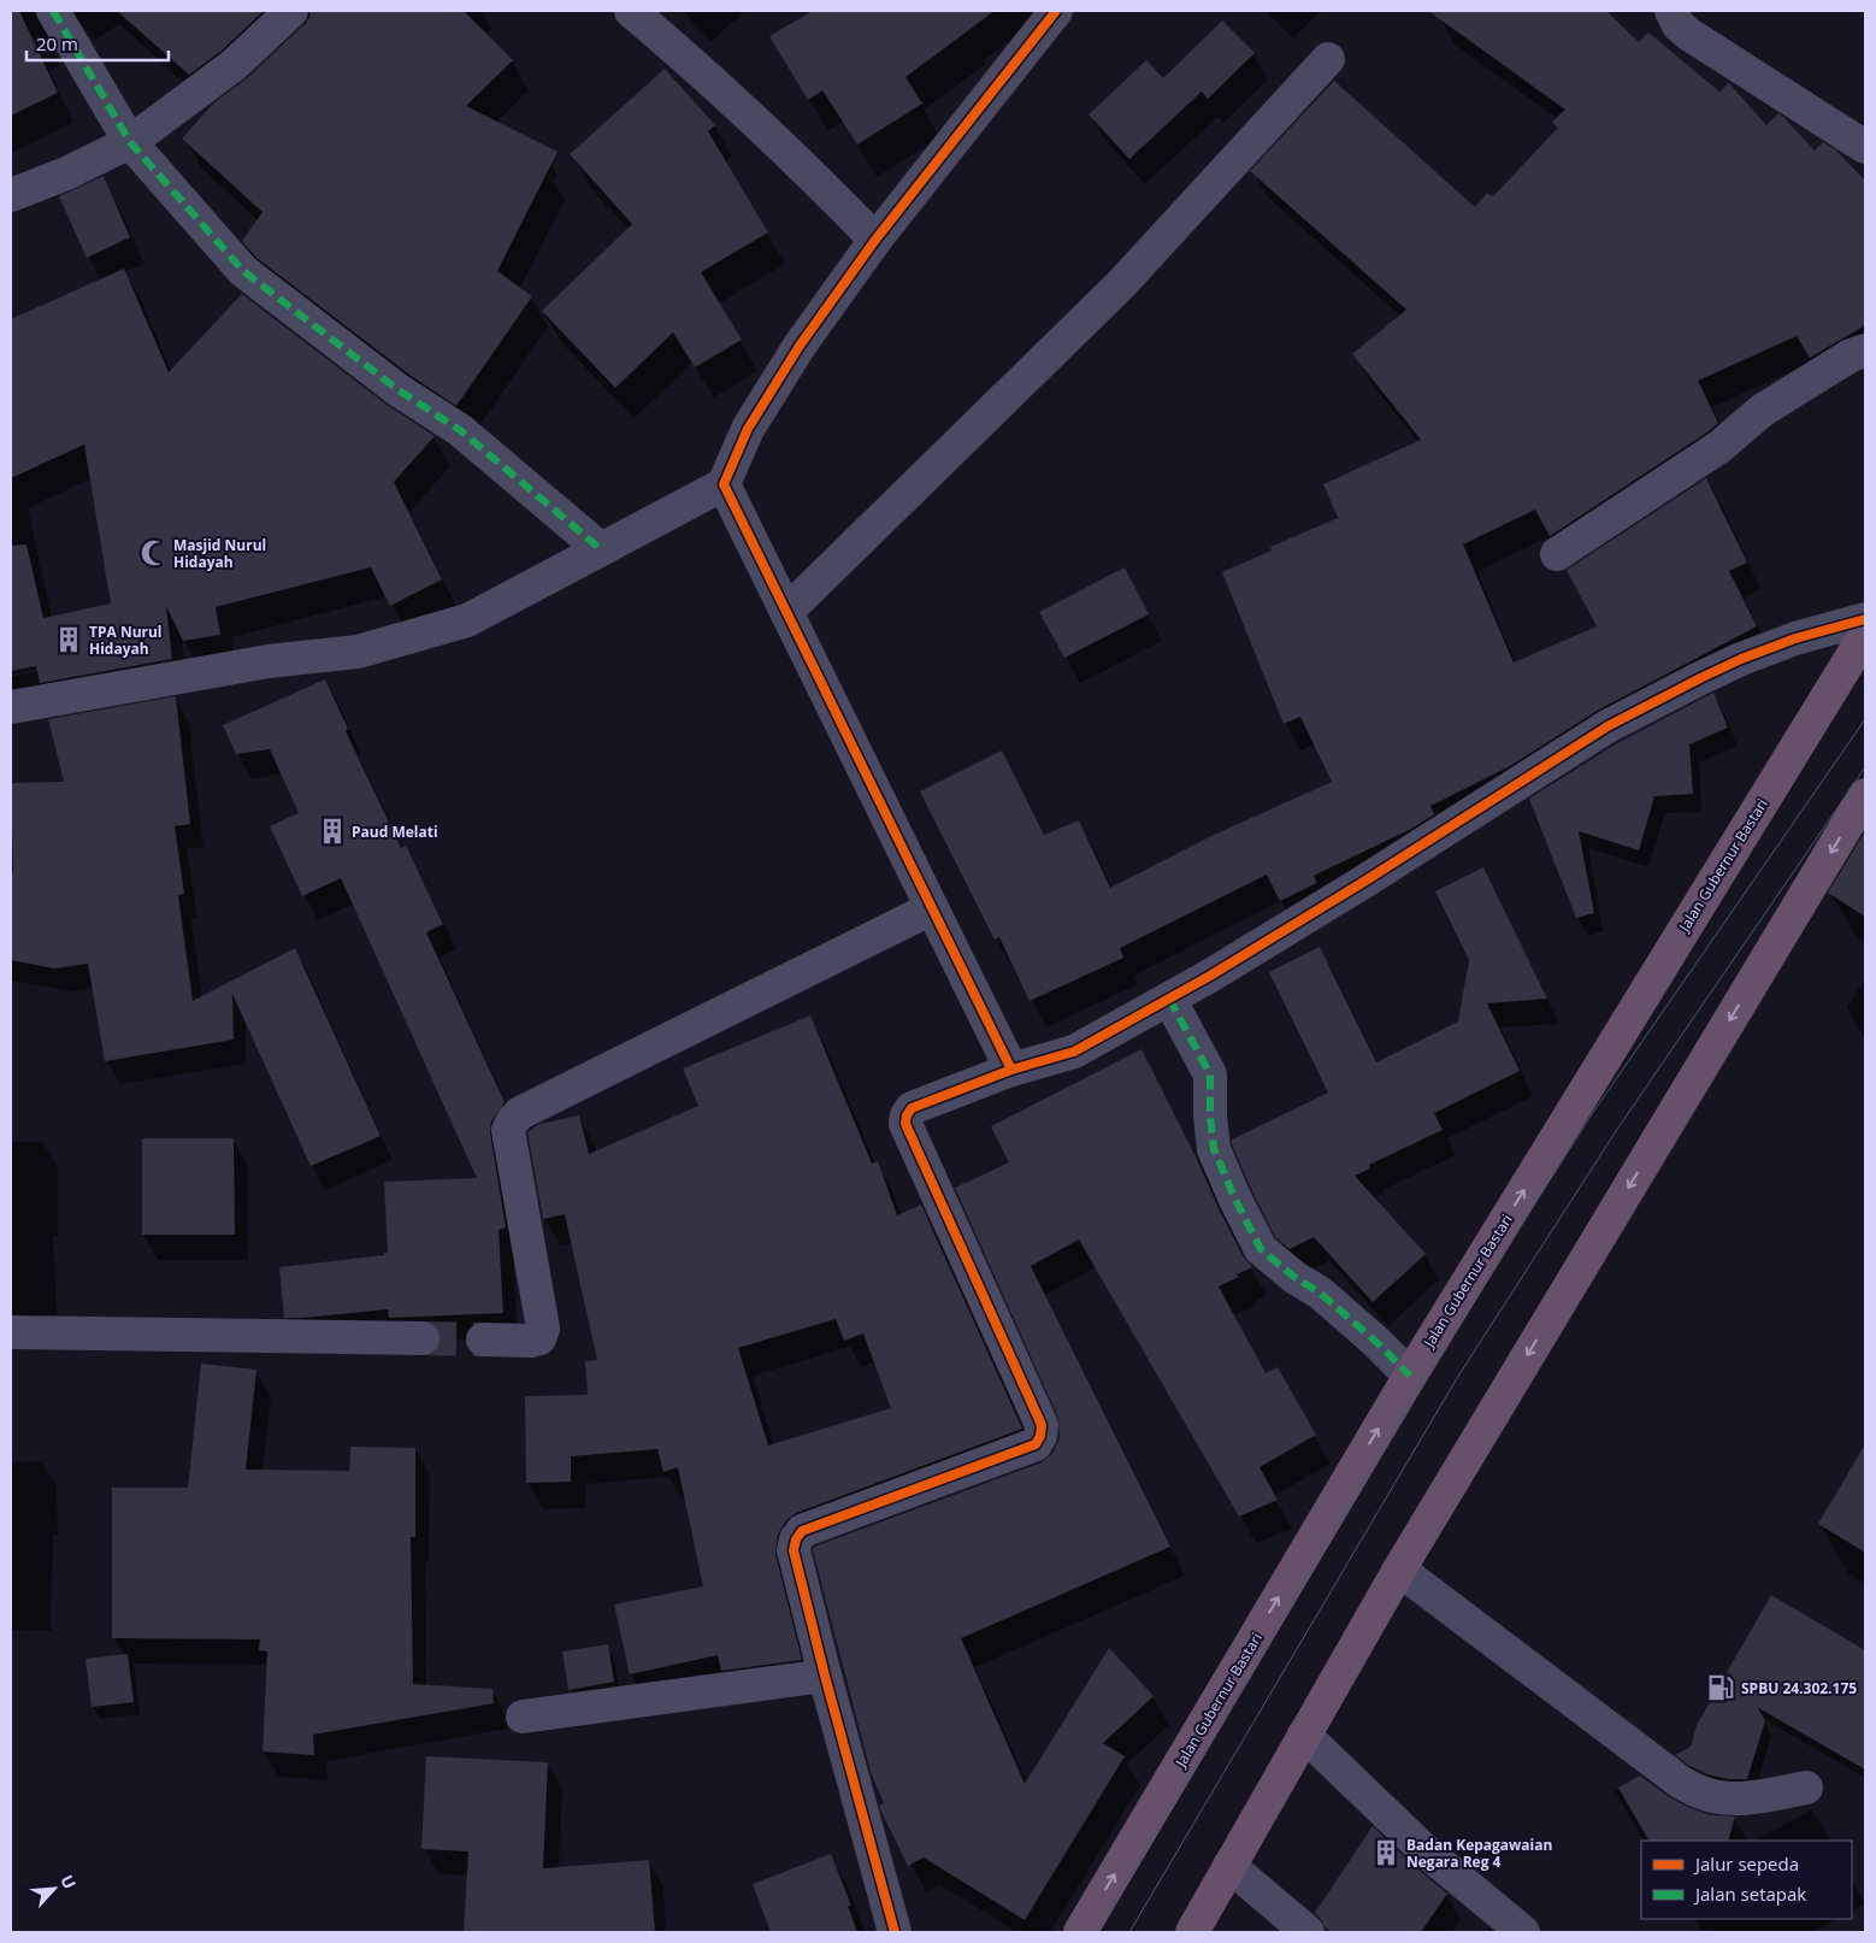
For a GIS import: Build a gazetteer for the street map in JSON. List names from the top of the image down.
{
  "streets": {
    "highway": ["Jalan Gubernur Bastari"]
  },
  "places": {
    "mosque": ["Masjid Nurul Hidayah"],
    "building": ["TPA Nurul Hidayah", "Paud Melati", "Badan Kepagawaian Negara Reg 4"],
    "fuel station": ["SPBU 24.302.175"]
  },
  "legend": ["Jalur sepeda", "Jalan setapak"],
  "scale_bar": "20 m",
  "north": "top right"
}
